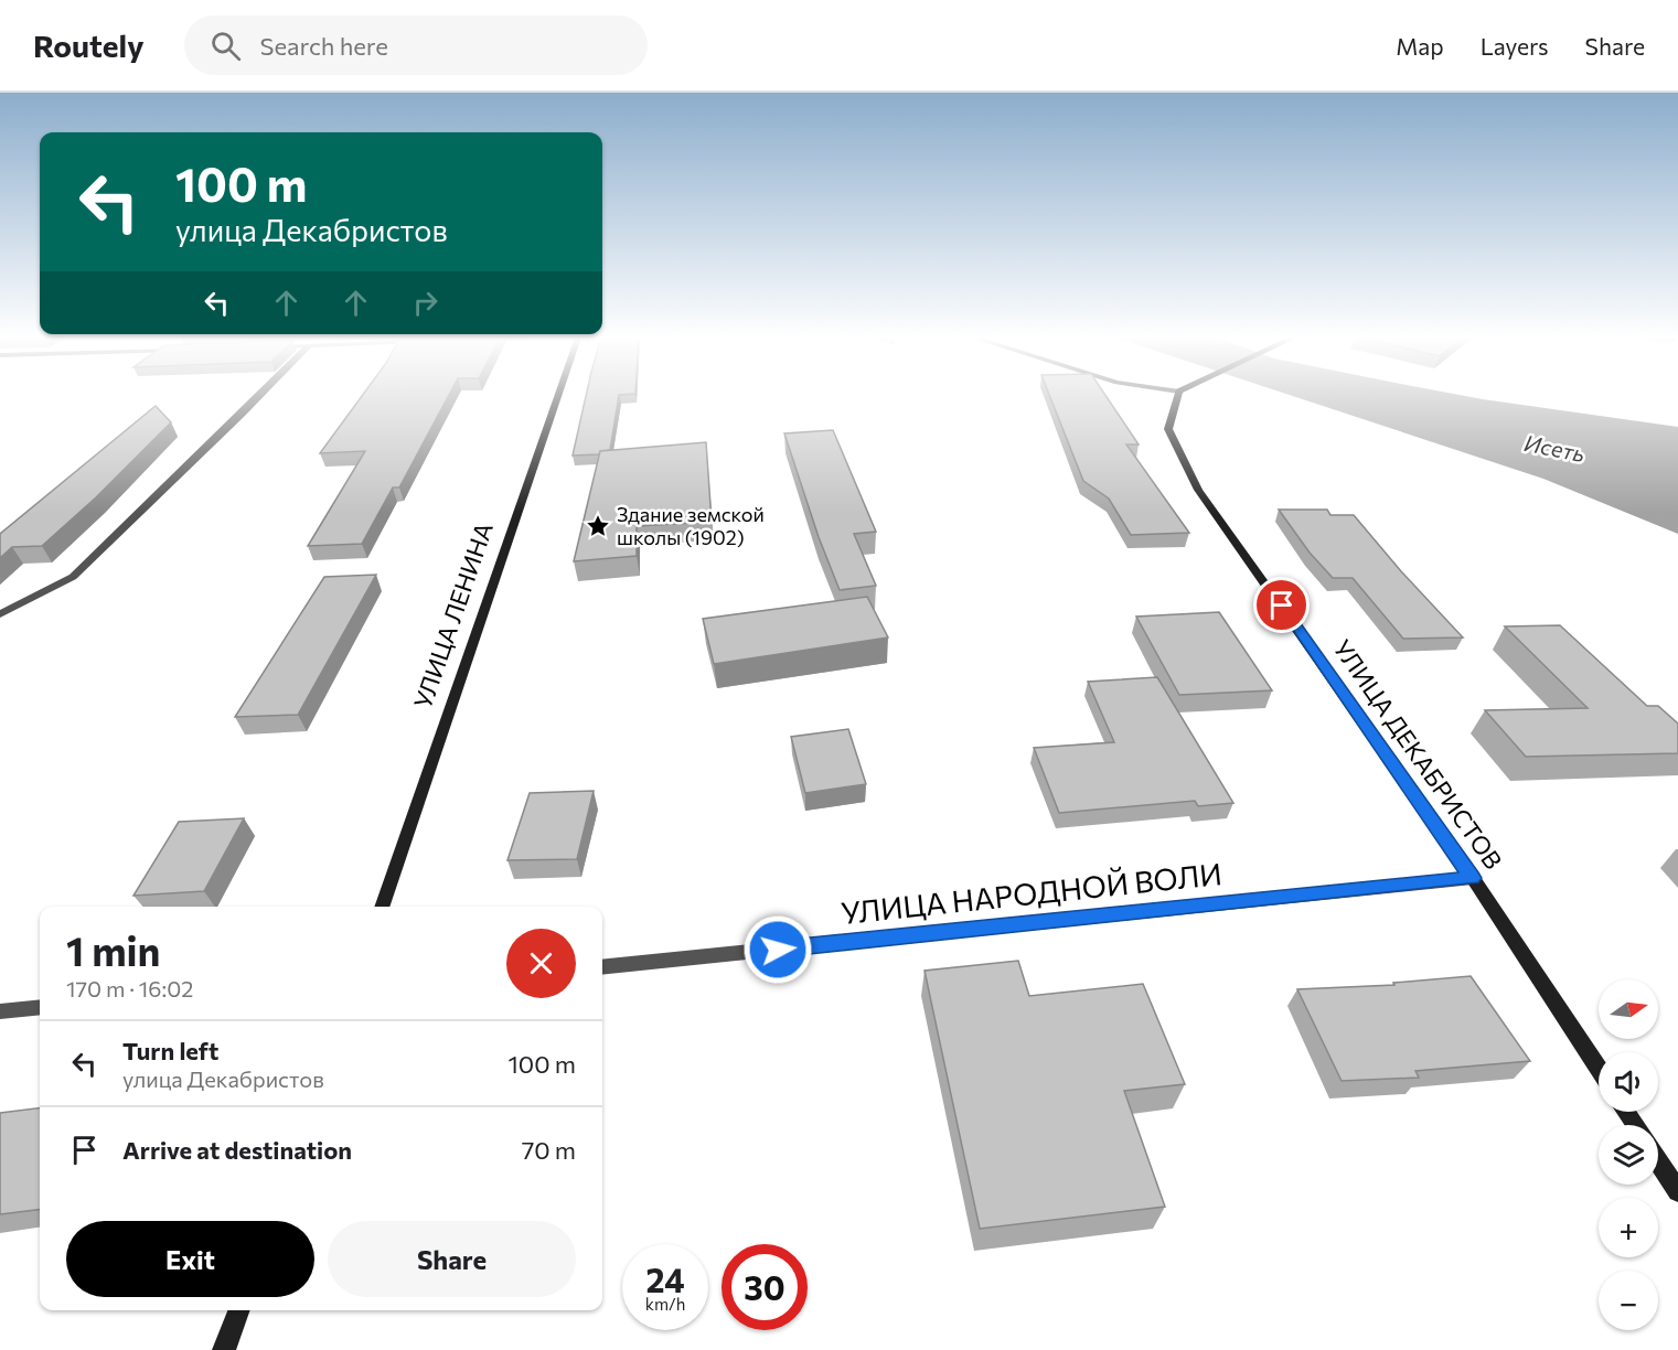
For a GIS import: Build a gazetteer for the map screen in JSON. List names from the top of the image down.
{
  "streets": {
    "main road": ["УЛИЦА ЛЕНИНА", "УЛИЦА ДЕКАБРИСТОВ"],
    "street": ["УЛИЦА НАРОДНОЙ ВОЛИ"]
  },
  "crossings": [
    ["УЛИЦА ДЕКАБРИСТОВ", "УЛИЦА НАРОДНОЙ ВОЛИ"]
  ],
  "water": ["Исеть"],
  "places": {
    "place": ["Здание земской школы (1902)"]
  },
  "north": "right",
  "page": {
    "header": "Routely",
    "search": "Search here",
    "nav": ["Map", "Layers", "Share"],
    "turn": ["100 m", "улица Декабристов"],
    "heading": ["1 min", "170 m · 16:02"],
    "map_buttons": ["+", "−"],
    "list": [
      {
        "name": "Turn left",
        "note": "улица Декабристов",
        "value": "100 m"
      },
      {
        "name": "Arrive at destination",
        "value": "70 m"
      }
    ],
    "buttons": ["Exit", "Share"],
    "speed": "24 km/h",
    "limit": "30"
  }
}
